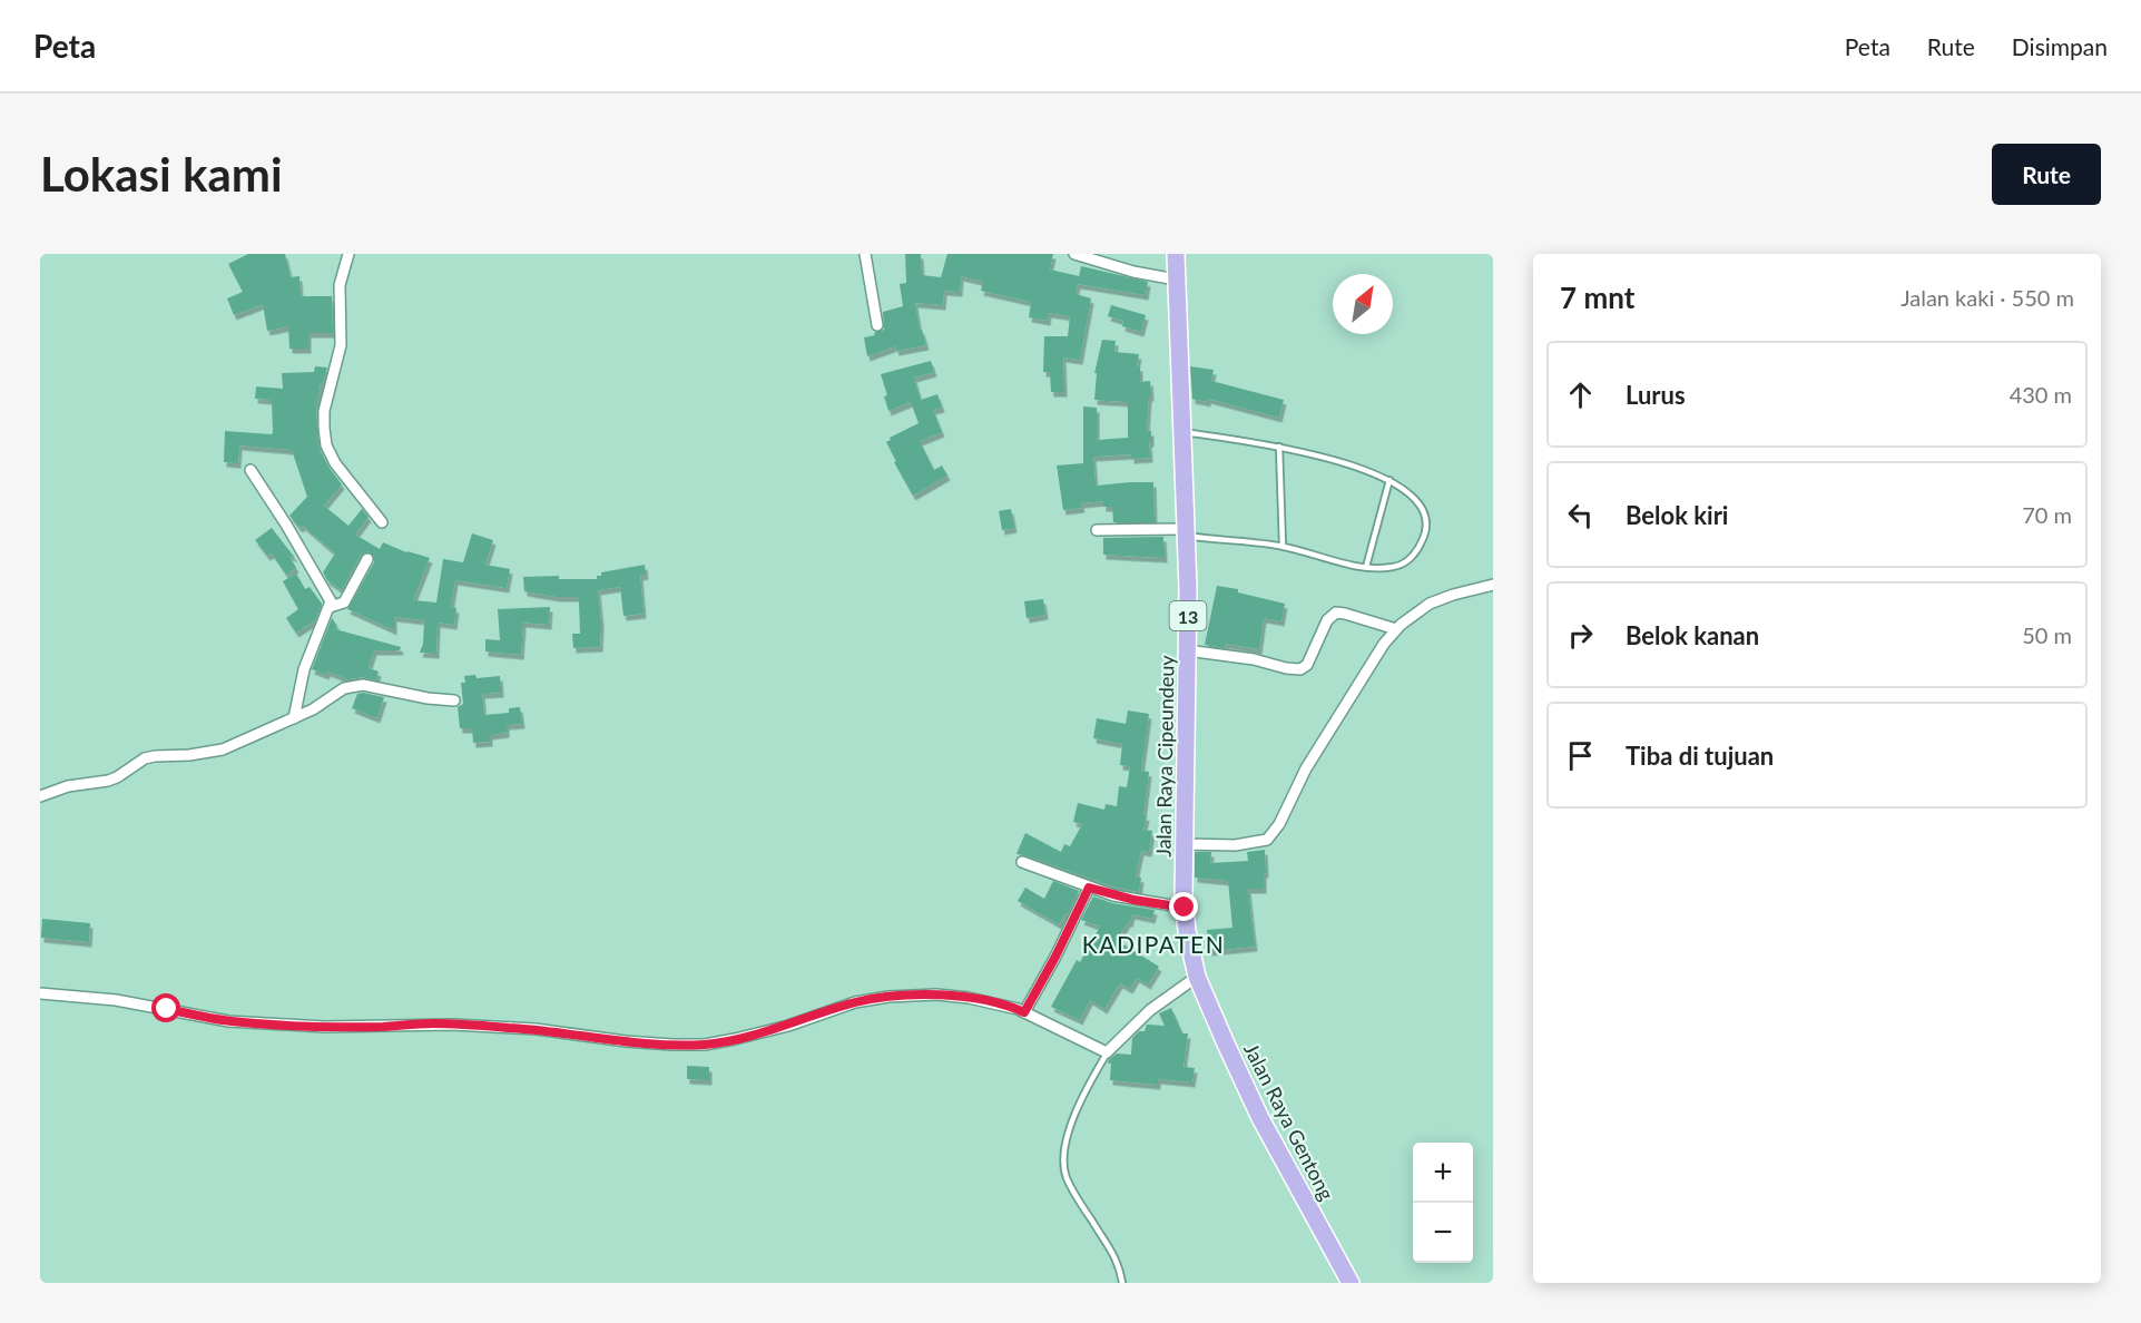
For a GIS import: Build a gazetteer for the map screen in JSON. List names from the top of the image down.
{
  "streets": {
    "highway": ["13", "Jalan Raya Cipeundeuy", "Jalan Raya Gentong"]
  },
  "crossings": [
    ["Jalan Raya Cipeundeuy", "Jalan Raya Gentong"]
  ],
  "districts": ["KADIPATEN"],
  "north": "top right",
  "page": {
    "header": "Peta",
    "nav": ["Peta", "Rute", "Disimpan"],
    "buttons": "Rute",
    "title": "Lokasi kami",
    "heading": ["7 mnt", "Jalan kaki · 550 m"],
    "list": [
      ["Lurus", "430 m"],
      ["Belok kiri", "70 m"],
      ["Belok kanan", "50 m"],
      "Tiba di tujuan"
    ],
    "map_buttons": ["+", "−"]
  }
}
